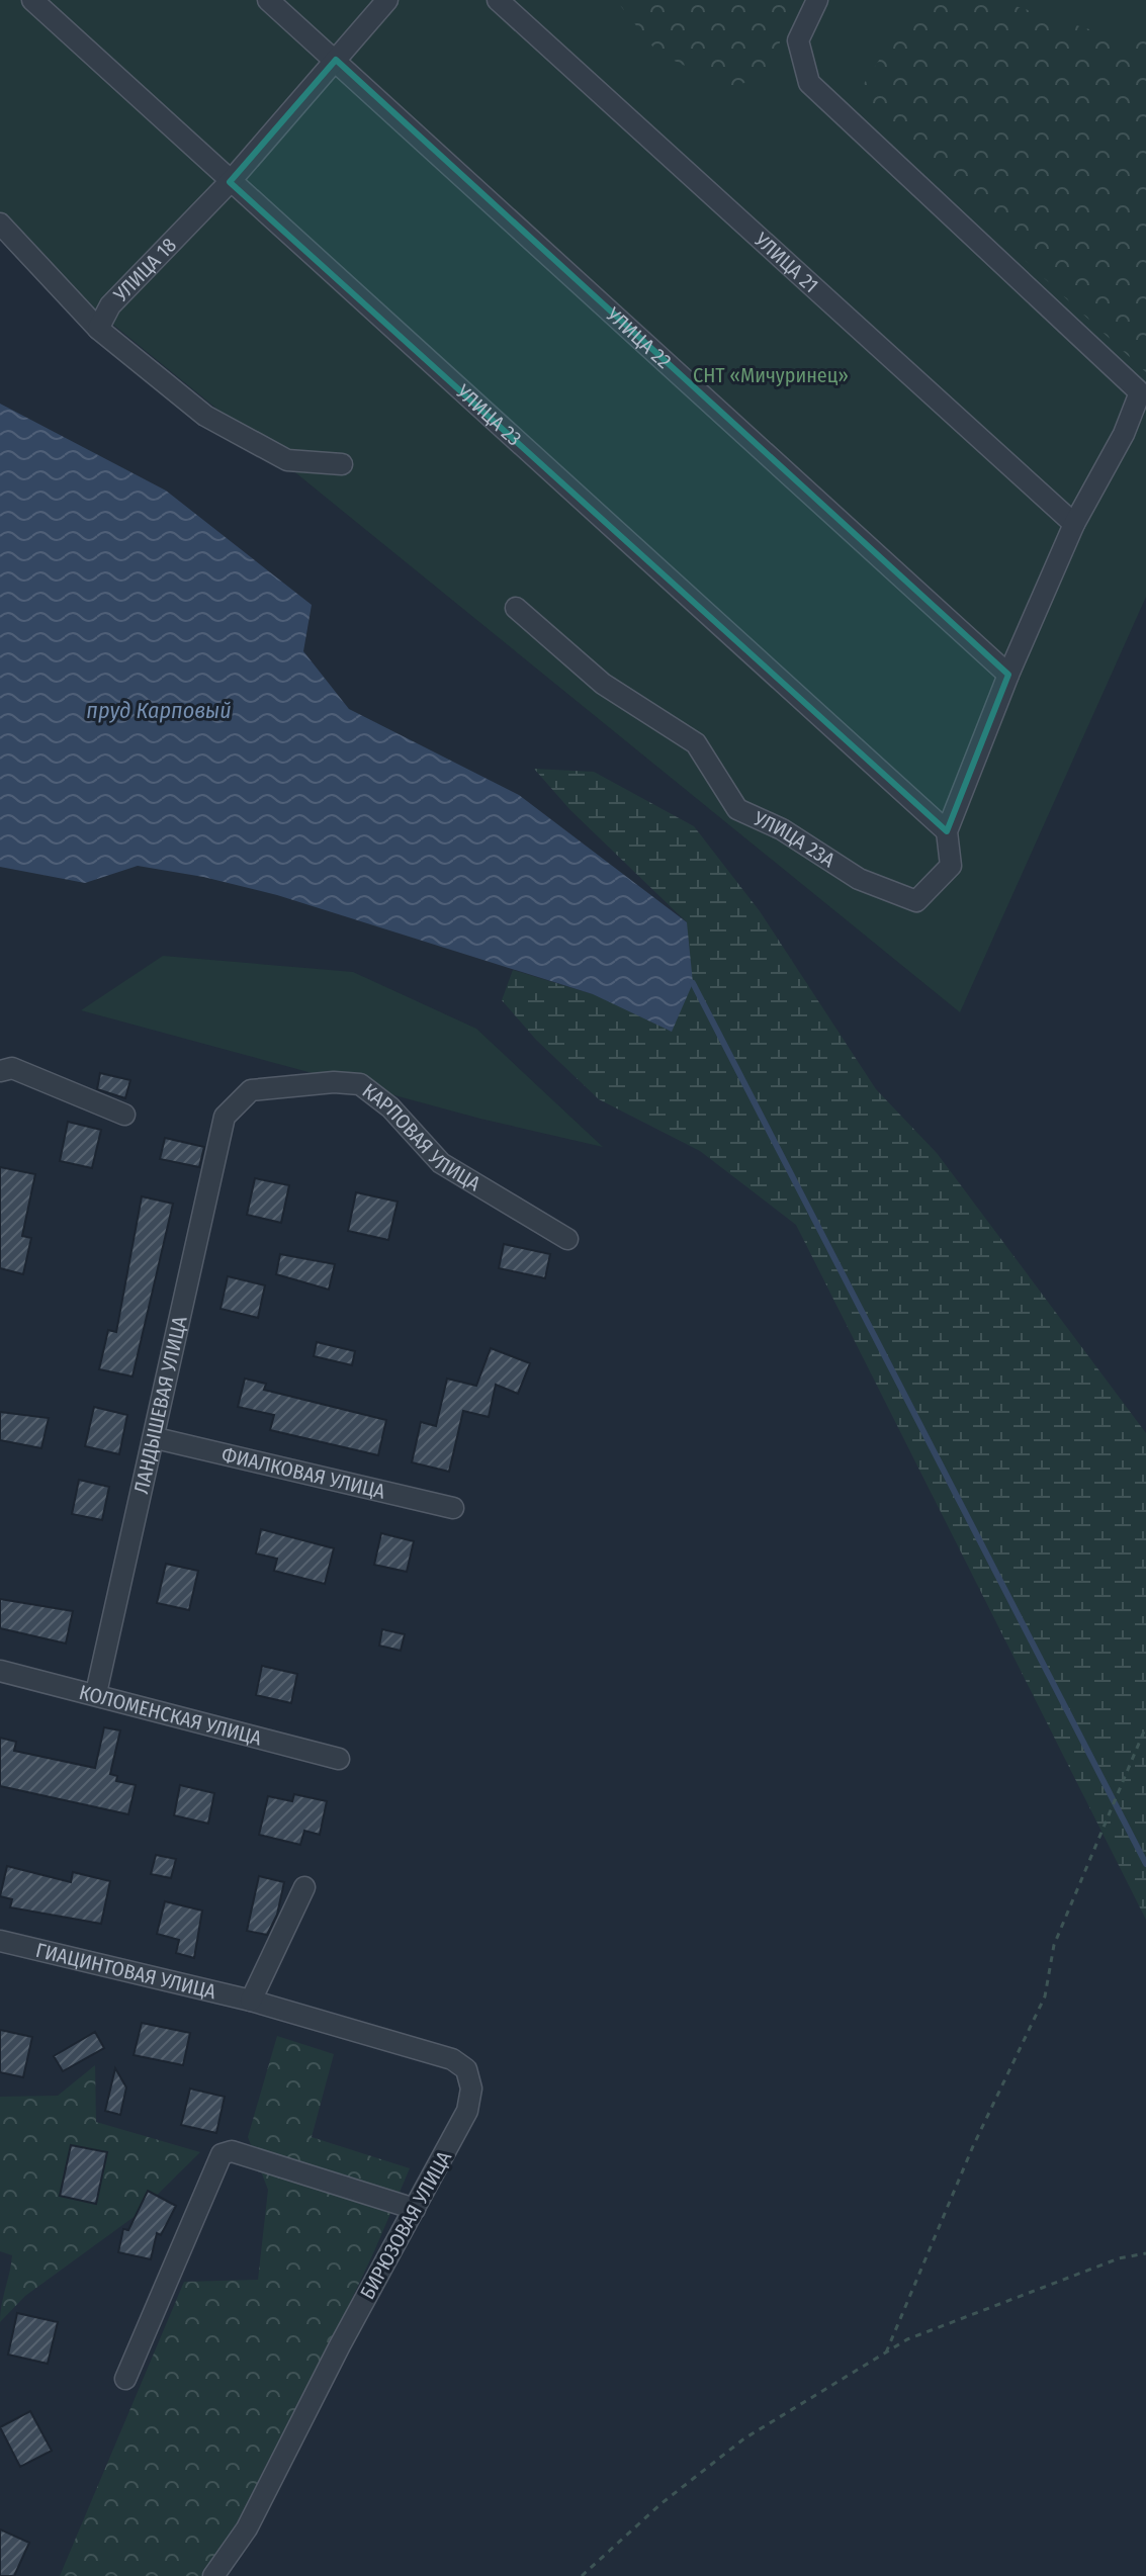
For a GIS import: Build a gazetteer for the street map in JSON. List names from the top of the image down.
{
  "streets": {
    "street": [
      "УЛИЦА 21",
      "УЛИЦА 18",
      "УЛИЦА 22",
      "УЛИЦА 23",
      "УЛИЦА 23А",
      "КАРПОВАЯ УЛИЦА",
      "ЛАНДЫШЕВАЯ УЛИЦА",
      "ФИАЛКОВАЯ УЛИЦА",
      "КОЛОМЕНСКАЯ УЛИЦА",
      "ГИАЦИНТОВАЯ УЛИЦА",
      "БИРЮЗОВАЯ УЛИЦА"
    ]
  },
  "crossings": [
    ["УЛИЦА 18", "УЛИЦА 22"],
    ["УЛИЦА 18", "УЛИЦА 23"],
    ["УЛИЦА 23", "УЛИЦА 23А"],
    ["КАРПОВАЯ УЛИЦА", "ЛАНДЫШЕВАЯ УЛИЦА"],
    ["ЛАНДЫШЕВАЯ УЛИЦА", "ФИАЛКОВАЯ УЛИЦА"],
    ["ЛАНДЫШЕВАЯ УЛИЦА", "КОЛОМЕНСКАЯ УЛИЦА"],
    ["ГИАЦИНТОВАЯ УЛИЦА", "БИРЮЗОВАЯ УЛИЦА"]
  ],
  "water": ["пруд Карповый"],
  "parks": ["СНТ «Мичуринец»"]
}
